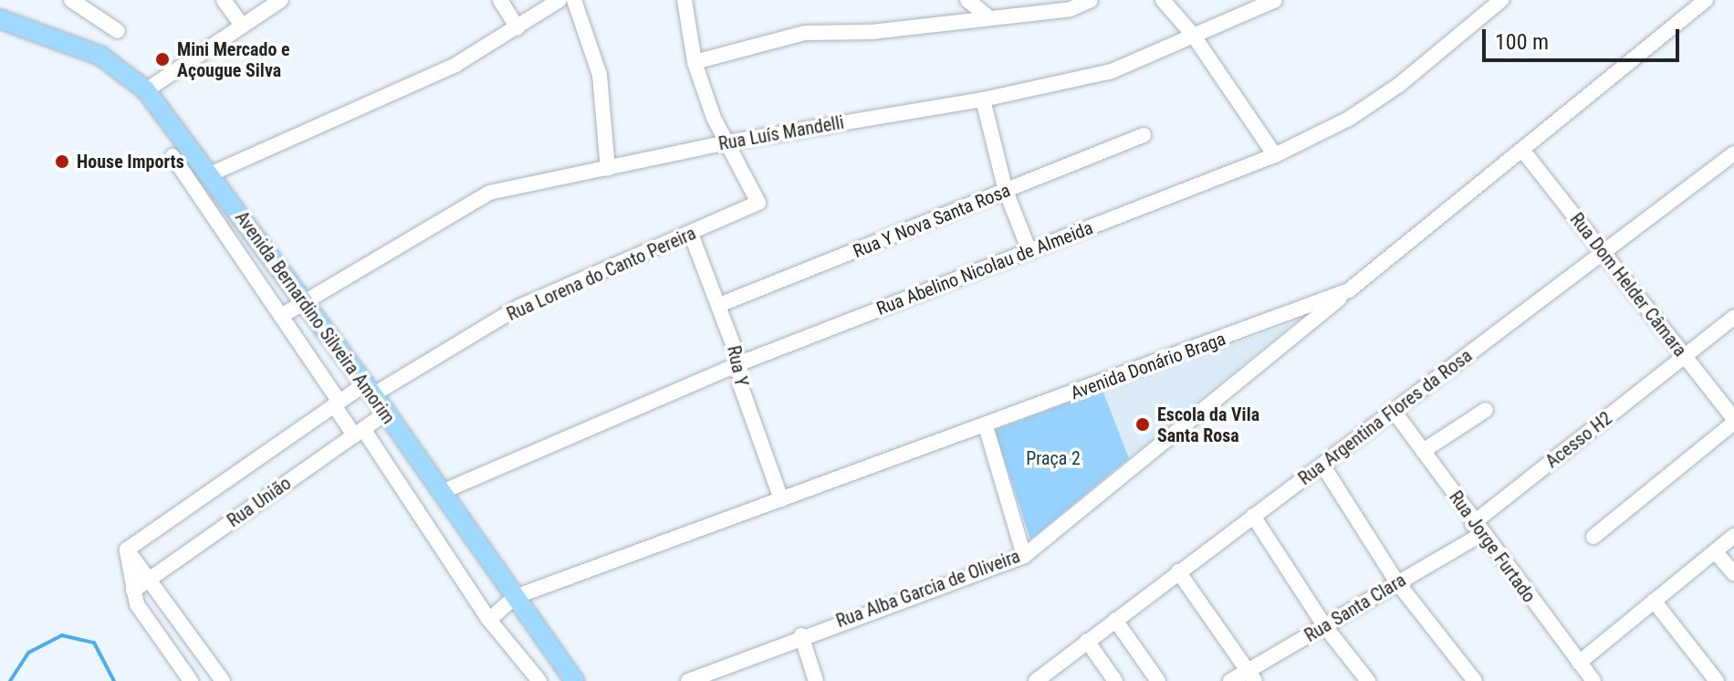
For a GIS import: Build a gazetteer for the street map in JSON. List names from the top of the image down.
{
  "streets": {
    "main road": ["Avenida Bernardino Silveira Amorim"],
    "street": [
      "Rua Luís Mandelli",
      "Rua Y Nova Santa Rosa",
      "Rua Abelino Nicolau de Almeida",
      "Rua Lorena do Canto Pereira",
      "Rua Dom Helder Câmara",
      "Rua Y",
      "Avenida Donário Braga",
      "Rua Argentina Flores da Rosa",
      "Acesso H2",
      "Rua União",
      "Rua Jorge Furtado",
      "Rua Alba Garcia de Oliveira",
      "Rua Santa Clara"
    ]
  },
  "crossings": [
    ["Rua Luís Mandelli", "Rua Lorena do Canto Pereira"],
    ["Rua Luís Mandelli", "Avenida Bernardino Silveira Amorim"],
    ["Rua Y Nova Santa Rosa", "Rua Y"],
    ["Rua Abelino Nicolau de Almeida", "Avenida Bernardino Silveira Amorim"],
    ["Rua Abelino Nicolau de Almeida", "Rua Y"],
    ["Rua Lorena do Canto Pereira", "Avenida Bernardino Silveira Amorim"],
    ["Rua Lorena do Canto Pereira", "Rua Y"],
    ["Rua Lorena do Canto Pereira", "Rua União"],
    ["Rua Dom Helder Câmara", "Avenida Donário Braga"],
    ["Rua Dom Helder Câmara", "Rua Argentina Flores da Rosa"],
    ["Rua Dom Helder Câmara", "Acesso H2"],
    ["Avenida Bernardino Silveira Amorim", "Avenida Donário Braga"],
    ["Avenida Bernardino Silveira Amorim", "Rua União"],
    ["Rua Y", "Avenida Donário Braga"],
    ["Avenida Donário Braga", "Rua Alba Garcia de Oliveira"],
    ["Rua Argentina Flores da Rosa", "Rua Jorge Furtado"],
    ["Acesso H2", "Rua Jorge Furtado"],
    ["Acesso H2", "Rua Santa Clara"],
    ["Rua Jorge Furtado", "Rua Santa Clara"]
  ],
  "parks": ["Praça 2"],
  "places": ["Mini Mercado e Açougue Silva", "House Imports", "Escola da Vila Santa Rosa"],
  "scale_bar": "100 m"
}
